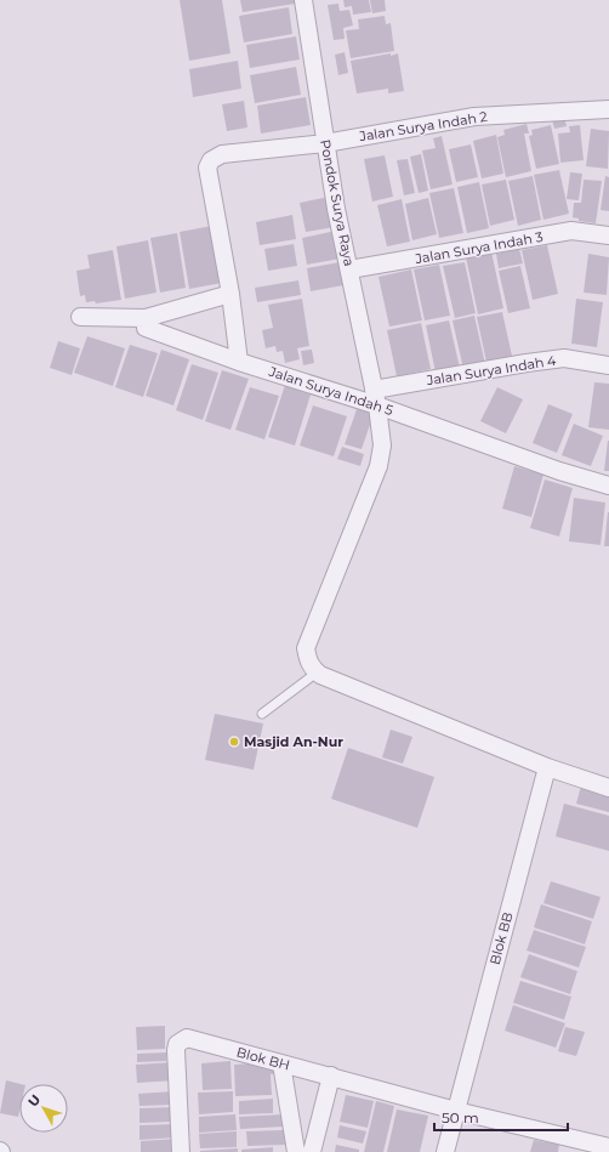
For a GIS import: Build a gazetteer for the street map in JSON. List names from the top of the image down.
{
  "streets": {
    "street": [
      "Jalan Surya Indah 2",
      "Pondok Surya Raya",
      "Jalan Surya Indah 3",
      "Jalan Surya Indah 4",
      "Jalan Surya Indah 5",
      "Blok BB",
      "Blok BH"
    ]
  },
  "crossings": [
    ["Jalan Surya Indah 2", "Pondok Surya Raya"],
    ["Jalan Surya Indah 2", "Jalan Surya Indah 5"],
    ["Pondok Surya Raya", "Jalan Surya Indah 3"],
    ["Pondok Surya Raya", "Jalan Surya Indah 4"],
    ["Pondok Surya Raya", "Jalan Surya Indah 5"],
    ["Jalan Surya Indah 4", "Jalan Surya Indah 5"],
    ["Blok BB", "Blok BH"]
  ],
  "places": ["Masjid An-Nur"],
  "scale_bar": "50 m",
  "north": "top left"
}
